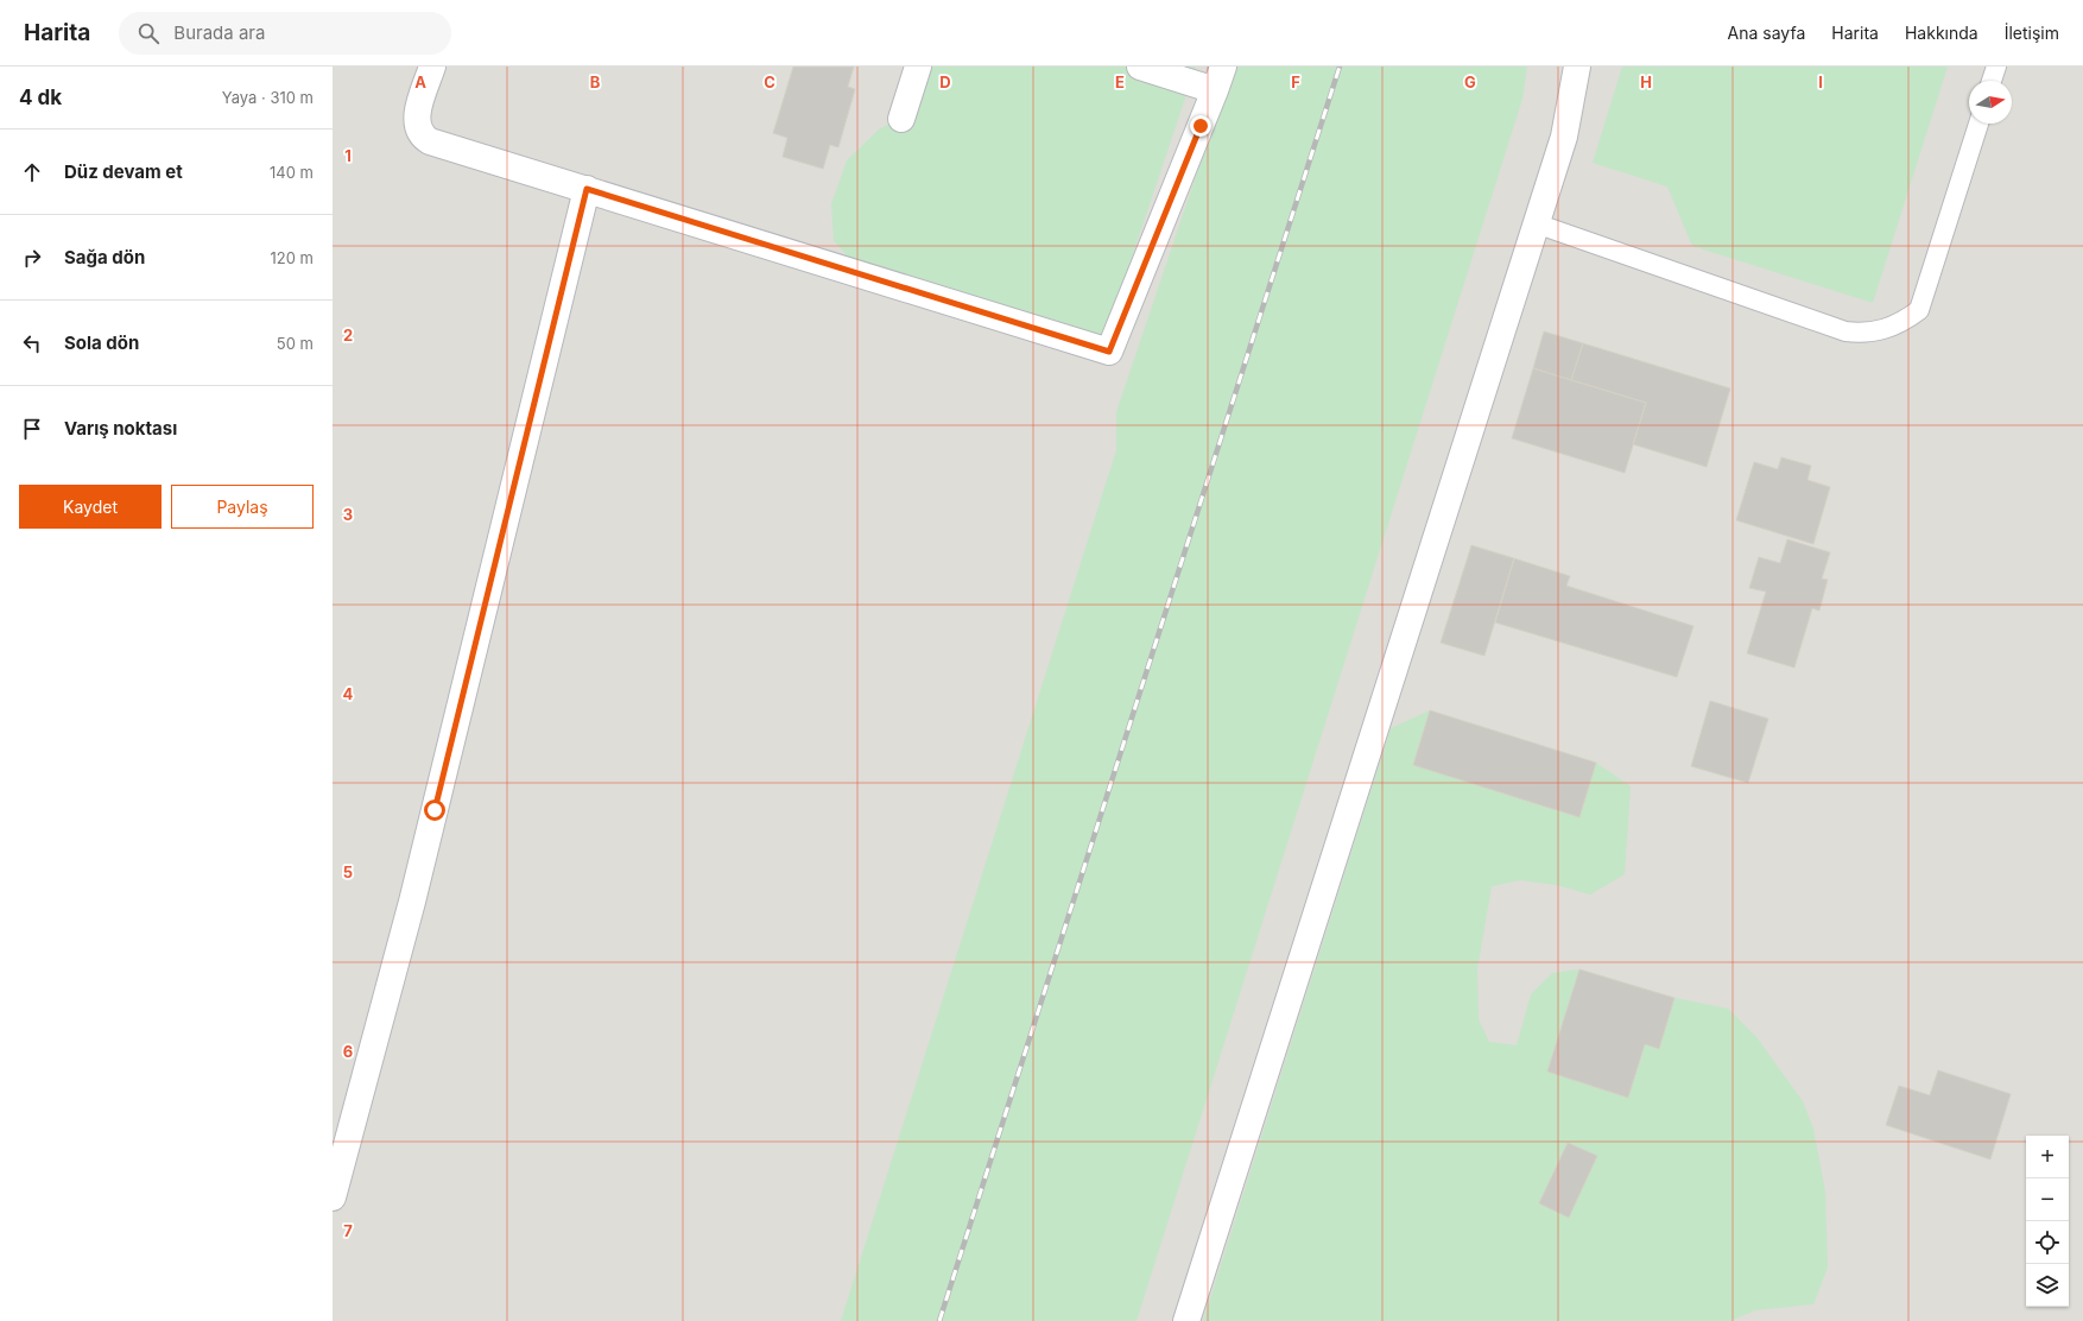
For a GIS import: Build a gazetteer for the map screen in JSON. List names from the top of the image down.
{
  "north": "right",
  "page": {
    "header": "Harita",
    "search": "Burada ara",
    "nav": [
      "Ana sayfa",
      "Harita",
      "Hakkında",
      "İletişim"
    ],
    "heading": ["4 dk", "Yaya · 310 m"],
    "list": [
      ["Düz devam et", "140 m"],
      ["Sağa dön", "120 m"],
      ["Sola dön", "50 m"],
      "Varış noktası"
    ],
    "buttons": ["Kaydet", "Paylaş"],
    "map_buttons": ["+", "−"]
  },
  "grid": {
    "columns": [
      "A",
      "B",
      "C",
      "D",
      "E",
      "F",
      "G",
      "H",
      "I"
    ],
    "rows": [
      "1",
      "2",
      "3",
      "4",
      "5",
      "6",
      "7"
    ]
  }
}
